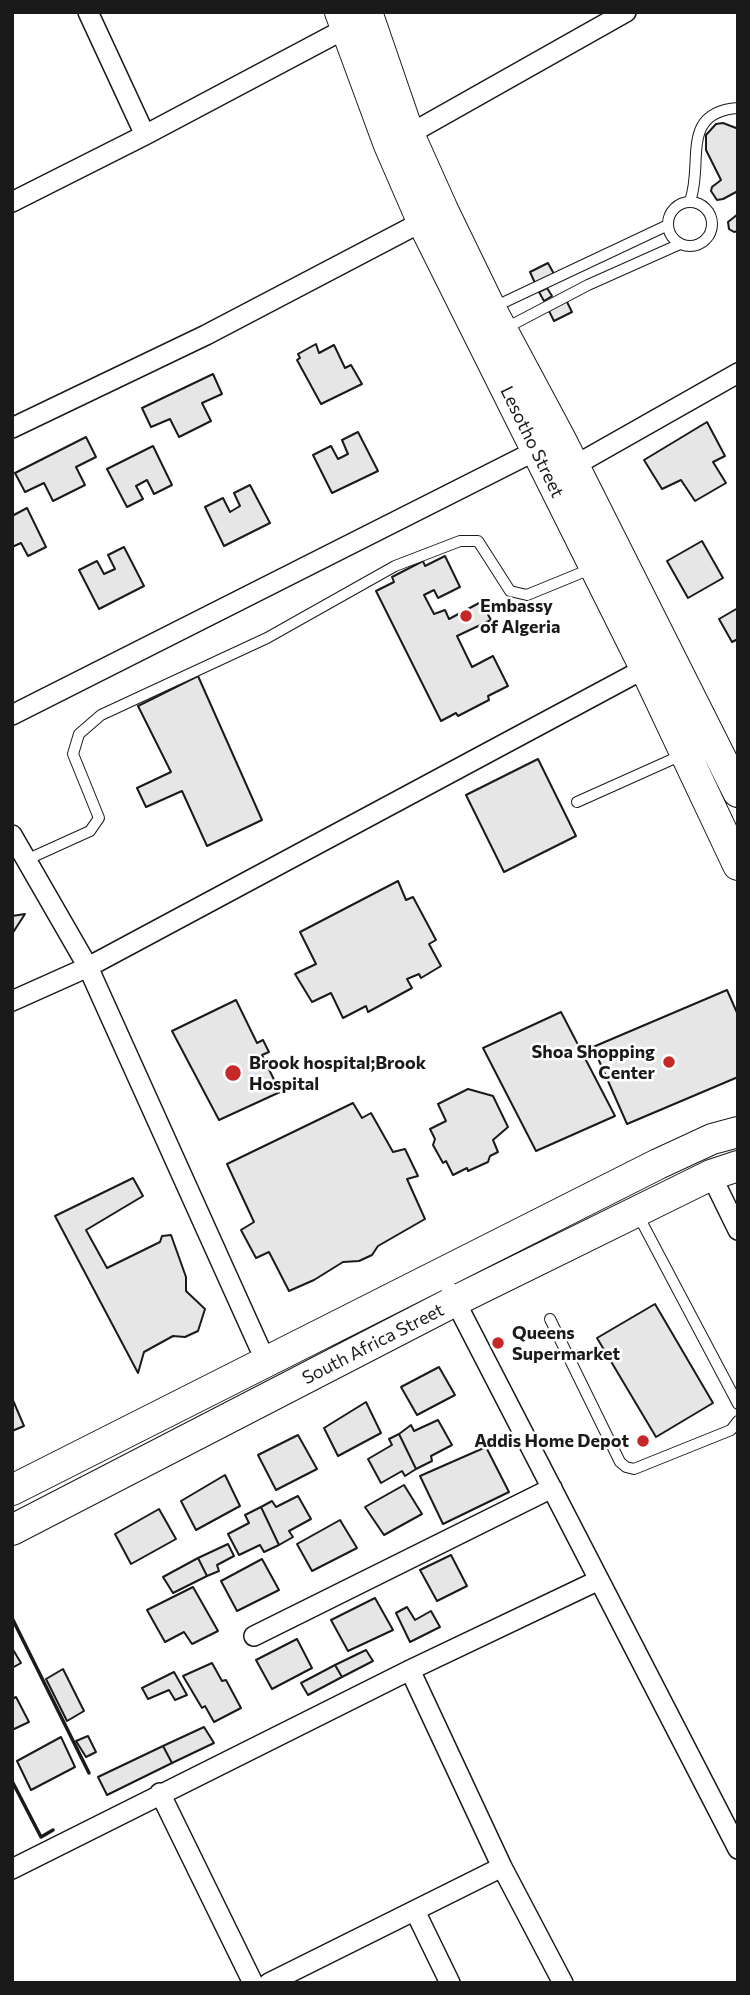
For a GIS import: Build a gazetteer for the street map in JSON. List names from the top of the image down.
{
  "streets": {
    "main road": ["Lesotho Street", "South Africa Street"]
  },
  "places": [
    "Embassy of Algeria",
    "Shoa Shopping Center",
    "Brook hospital;Brook Hospital",
    "Queens Supermarket",
    "Addis Home Depot"
  ]
}
